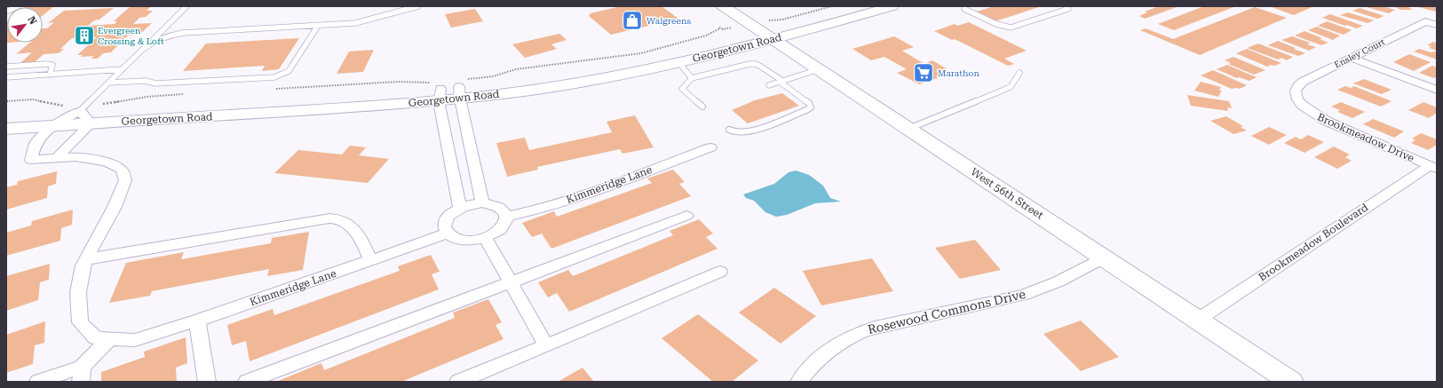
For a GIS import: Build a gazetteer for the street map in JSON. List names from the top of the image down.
{
  "streets": {
    "main road": ["Georgetown Road", "West 56th Street"],
    "street": [
      "Ensley Court",
      "Brookmeadow Drive",
      "Kimmeridge Lane",
      "Brookmeadow Boulevard",
      "Rosewood Commons Drive"
    ]
  },
  "crossings": [
    ["Georgetown Road", "Kimmeridge Lane"],
    ["Georgetown Road", "West 56th Street"],
    ["Ensley Court", "Brookmeadow Drive"],
    ["Brookmeadow Drive", "Brookmeadow Boulevard"],
    ["West 56th Street", "Brookmeadow Boulevard"],
    ["West 56th Street", "Rosewood Commons Drive"]
  ],
  "places": {
    "shop": ["Walgreens"],
    "building": ["Evergreen Crossing & Loft"],
    "supermarket": ["Marathon"]
  },
  "north": "top right"
}
